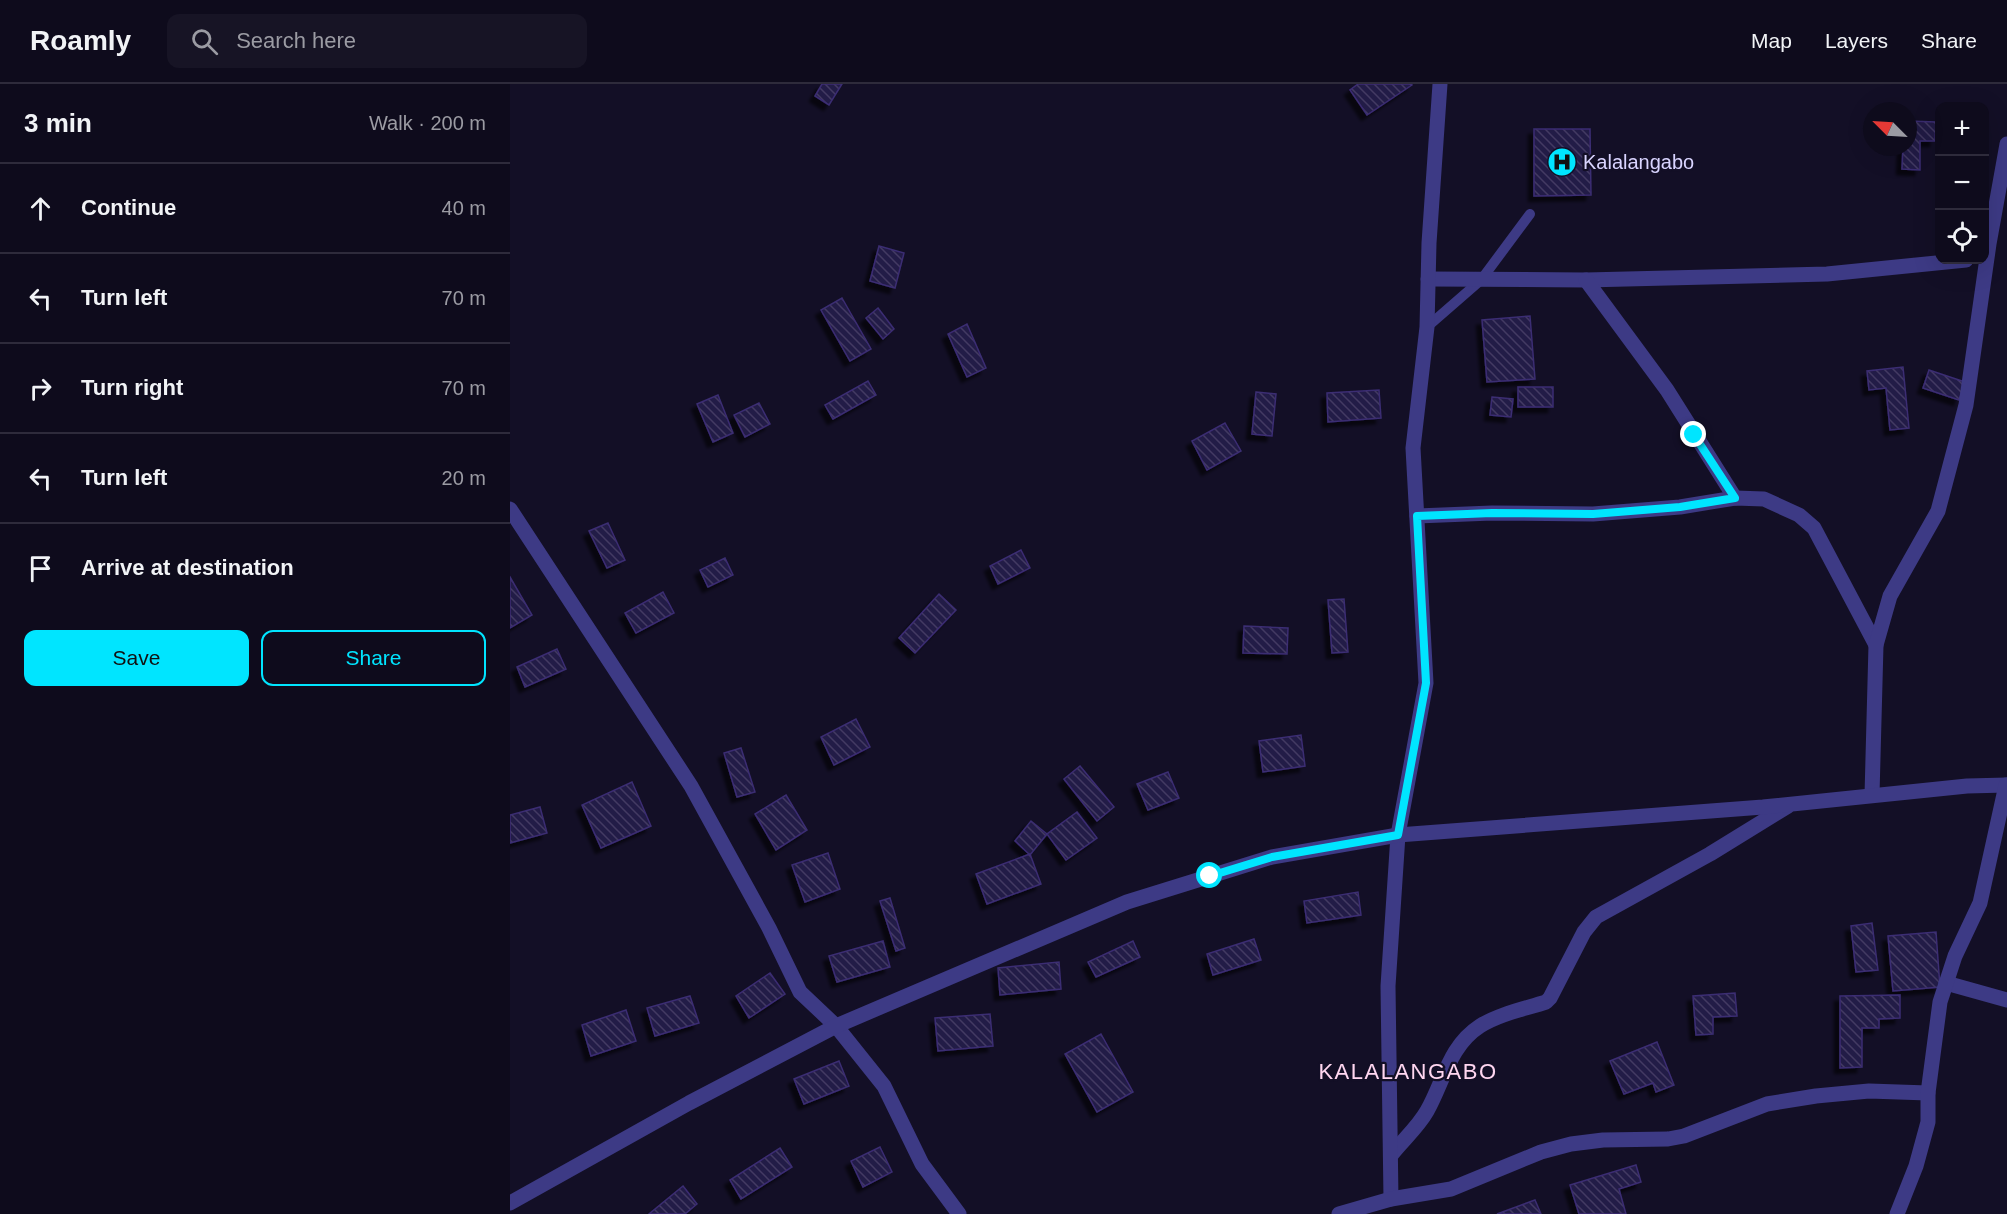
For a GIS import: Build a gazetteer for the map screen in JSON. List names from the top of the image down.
{
  "districts": ["KALALANGABO"],
  "places": {
    "hospital": ["Kalalangabo"]
  },
  "north": "top left",
  "page": {
    "header": "Roamly",
    "search": "Search here",
    "nav": ["Map", "Layers", "Share"],
    "heading": ["3 min", "Walk · 200 m"],
    "map_buttons": ["+", "−"],
    "list": [
      ["Continue", "40 m"],
      ["Turn left", "70 m"],
      ["Turn right", "70 m"],
      ["Turn left", "20 m"],
      "Arrive at destination"
    ],
    "buttons": ["Save", "Share"]
  }
}
